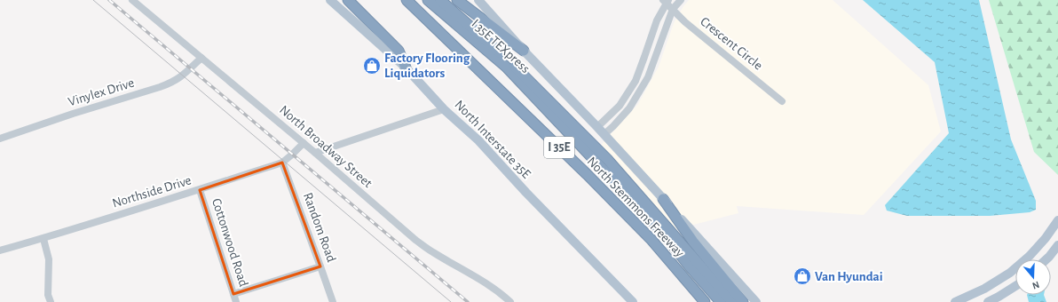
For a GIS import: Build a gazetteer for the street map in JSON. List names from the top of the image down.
{
  "streets": {
    "highway": ["I 35E TEXpress", "I 35E", "North Stemmons Freeway"],
    "main road": ["North Interstate 35E"],
    "street": [
      "Crescent Circle",
      "Vinylex Drive",
      "North Broadway Street",
      "Northside Drive",
      "Random Road",
      "Cottonwood Road"
    ]
  },
  "crossings": [
    ["Vinylex Drive", "North Broadway Street"],
    ["North Broadway Street", "Northside Drive"],
    ["Northside Drive", "Random Road"],
    ["Northside Drive", "Cottonwood Road"]
  ],
  "places": {
    "shop": ["Factory Flooring Liquidators", "Van Hyundai"]
  },
  "north": "bottom"
}
